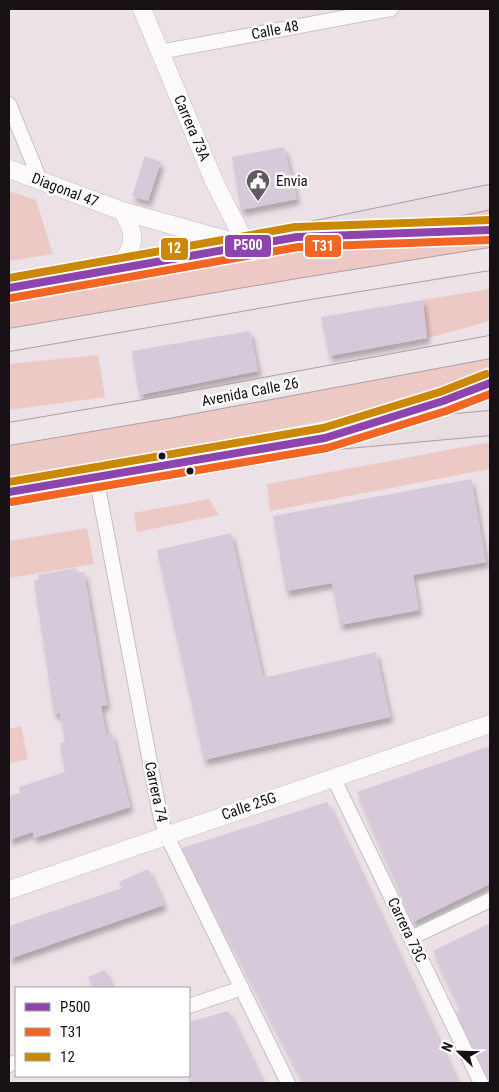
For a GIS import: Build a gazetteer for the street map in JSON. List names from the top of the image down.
{
  "streets": {
    "main road": ["Avenida Calle 26"],
    "street": [
      "Calle 48",
      "Carrera 73A",
      "Diagonal 47",
      "Carrera 74",
      "Calle 25G",
      "Carrera 73C"
    ]
  },
  "crossings": [
    ["Calle 48", "Carrera 73A"],
    ["Carrera 73A", "Diagonal 47"],
    ["Carrera 74", "Calle 25G"],
    ["Calle 25G", "Carrera 73C"]
  ],
  "places": {
    "public building": ["Envia"]
  },
  "lines": ["transit line 12", "transit line P500", "transit line T31"],
  "legend": ["P500", "T31", "12"],
  "north": "top left"
}
